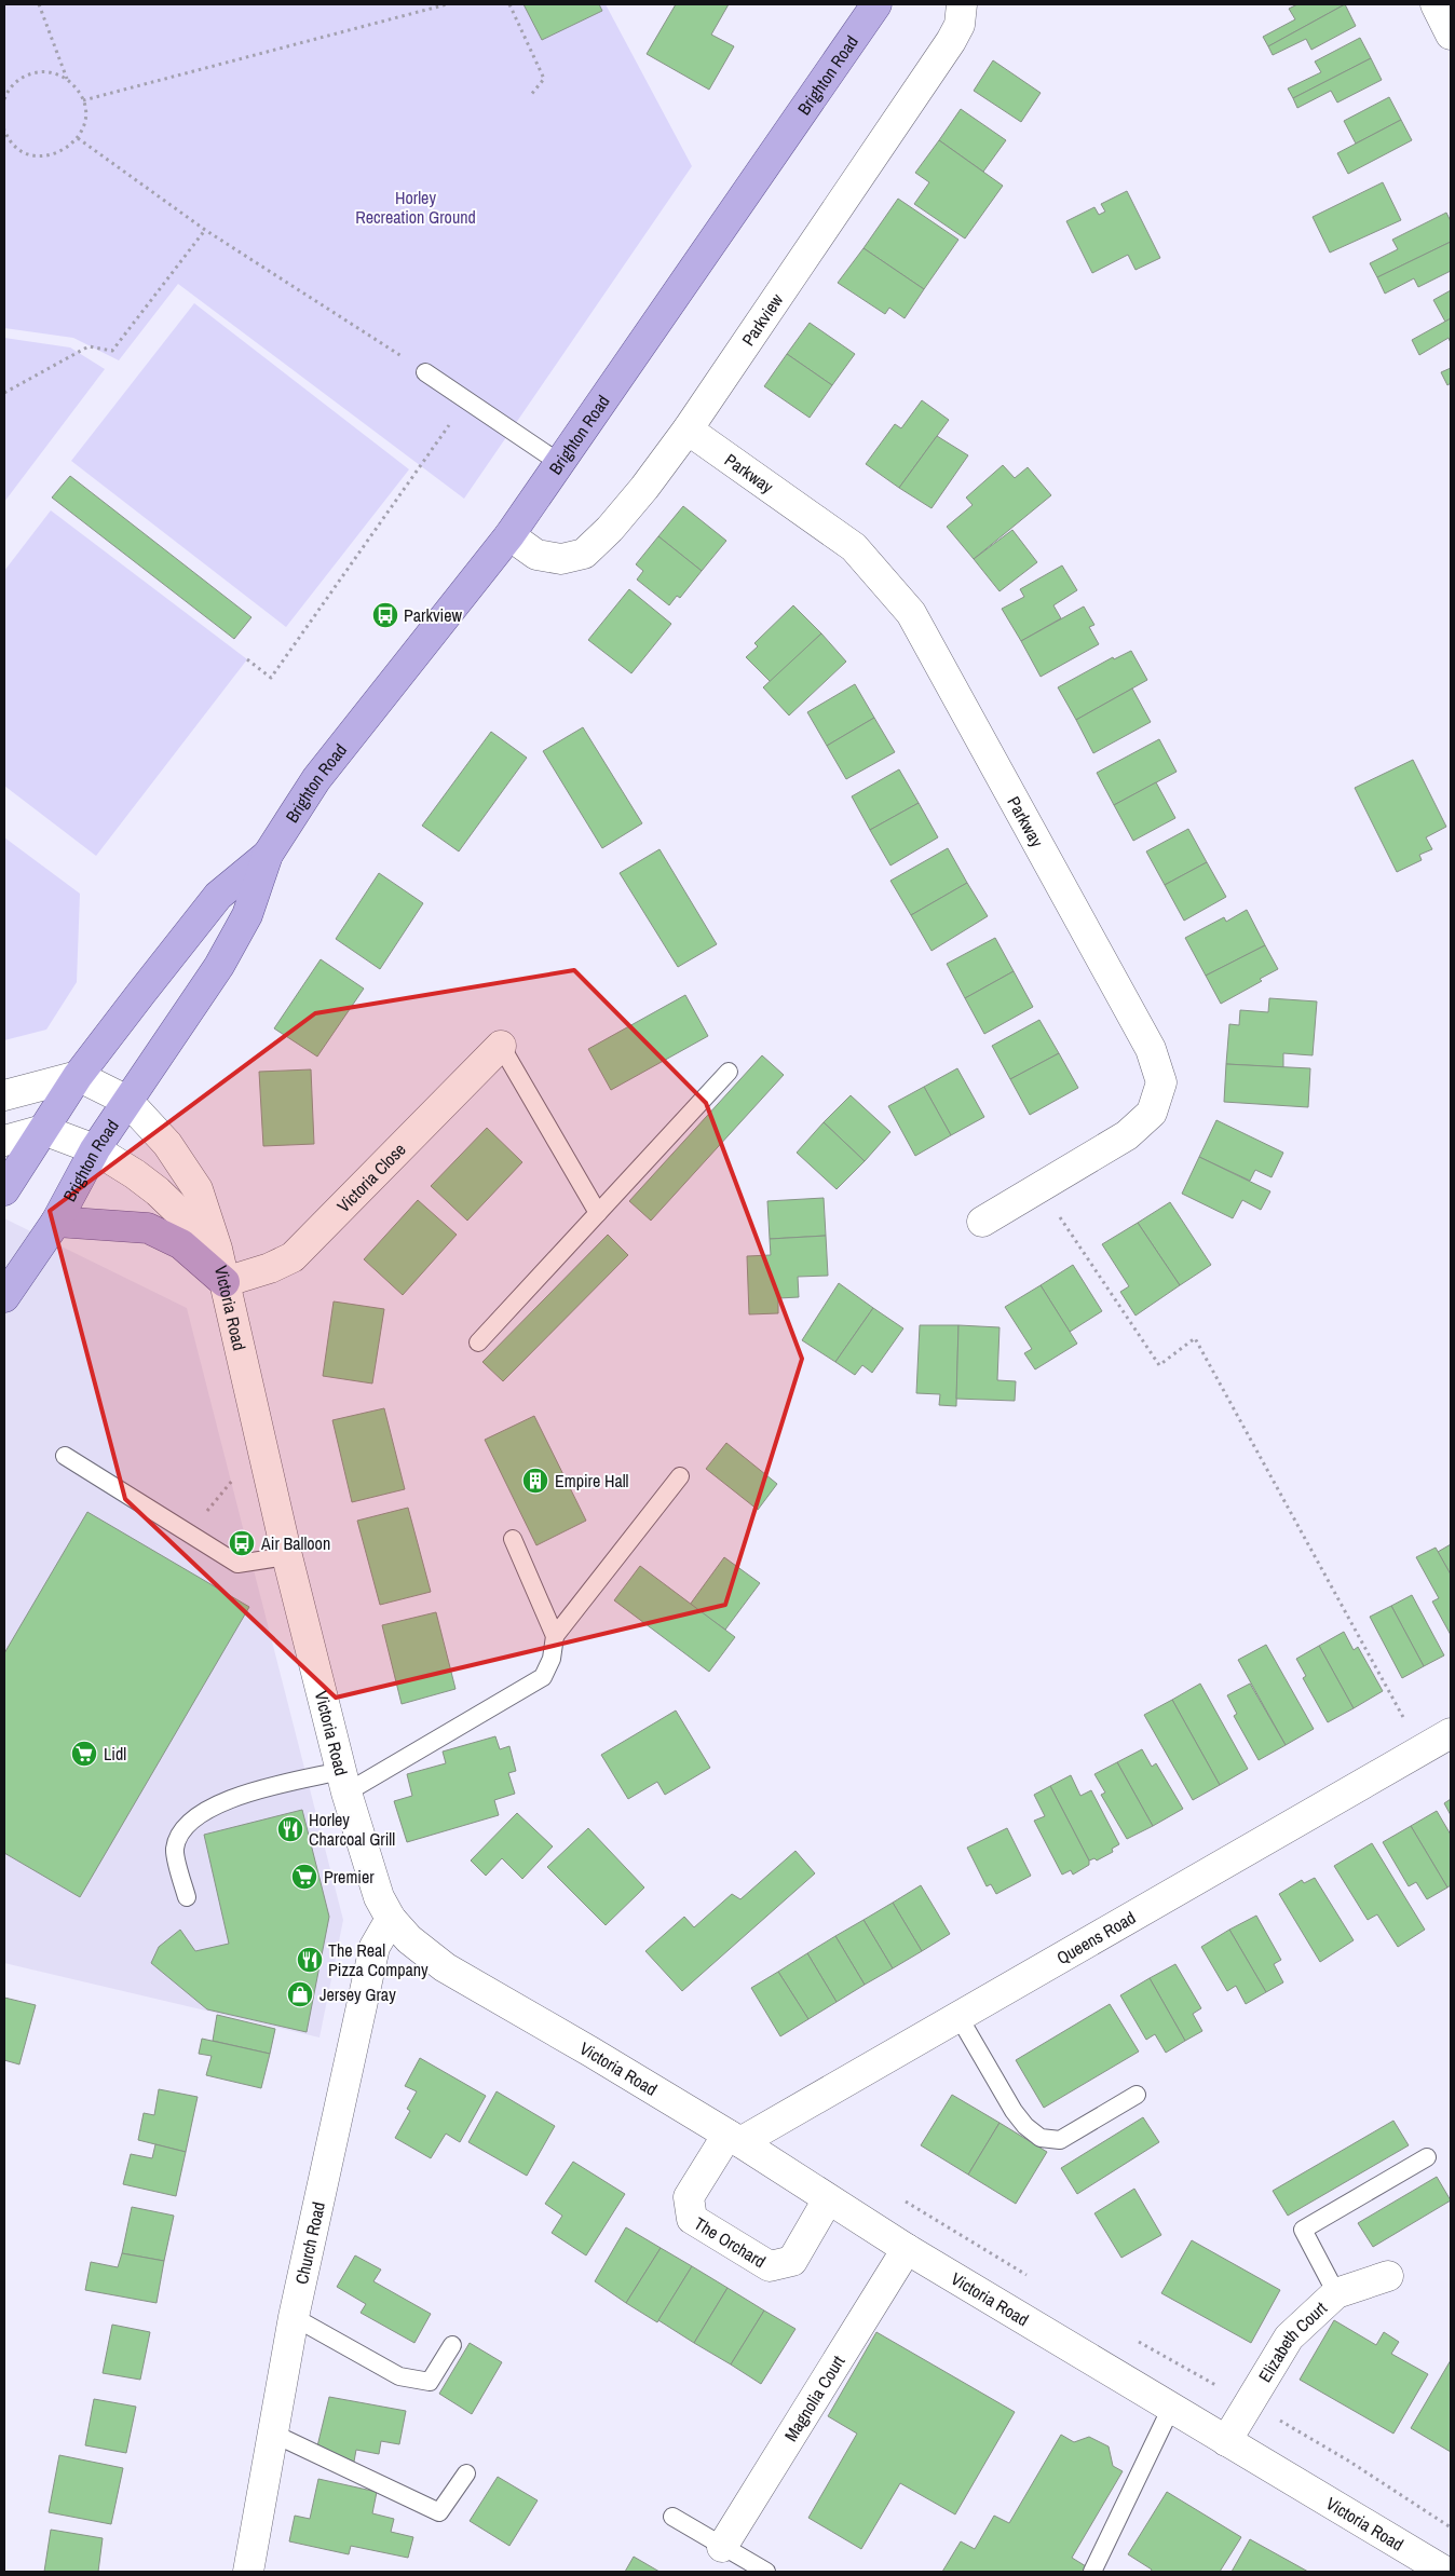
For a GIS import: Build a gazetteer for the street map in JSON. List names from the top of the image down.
{
  "streets": {
    "main road": ["Brighton Road"],
    "street": [
      "Parkview",
      "Parkway",
      "Victoria Close",
      "Victoria Road",
      "Queens Road",
      "The Orchard",
      "Church Road",
      "Elizabeth Court",
      "Magnolia Court"
    ]
  },
  "crossings": [
    ["Brighton Road", "Parkview"],
    ["Brighton Road", "Victoria Road"],
    ["Parkview", "Parkway"],
    ["Victoria Close", "Victoria Road"],
    ["Victoria Road", "Queens Road"],
    ["Victoria Road", "The Orchard"],
    ["Victoria Road", "Church Road"],
    ["Victoria Road", "Elizabeth Court"],
    ["Victoria Road", "Magnolia Court"],
    ["Queens Road", "The Orchard"]
  ],
  "parks": ["Horley Recreation Ground"],
  "places": {
    "bus stop": ["Parkview", "Air Balloon"],
    "building": ["Empire Hall"],
    "supermarket": ["Lidl", "Premier"],
    "restaurant": ["Horley Charcoal Grill", "The Real Pizza Company"],
    "shop": ["Jersey Gray"]
  }
}
